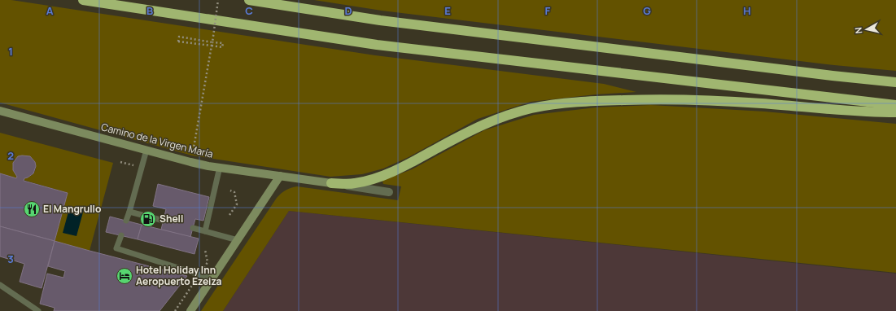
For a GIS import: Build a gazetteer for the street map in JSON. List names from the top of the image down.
{
  "streets": {
    "street": ["Camino de la Virgen María"]
  },
  "places": {
    "restaurant": ["El Mangrullo"],
    "fuel station": ["Shell"],
    "hotel": ["Hotel Holiday Inn Aeropuerto Ezeiza"]
  },
  "north": "left",
  "grid": {
    "columns": [
      "A",
      "B",
      "C",
      "D",
      "E",
      "F",
      "G",
      "H"
    ],
    "rows": ["1", "2", "3"]
  }
}
